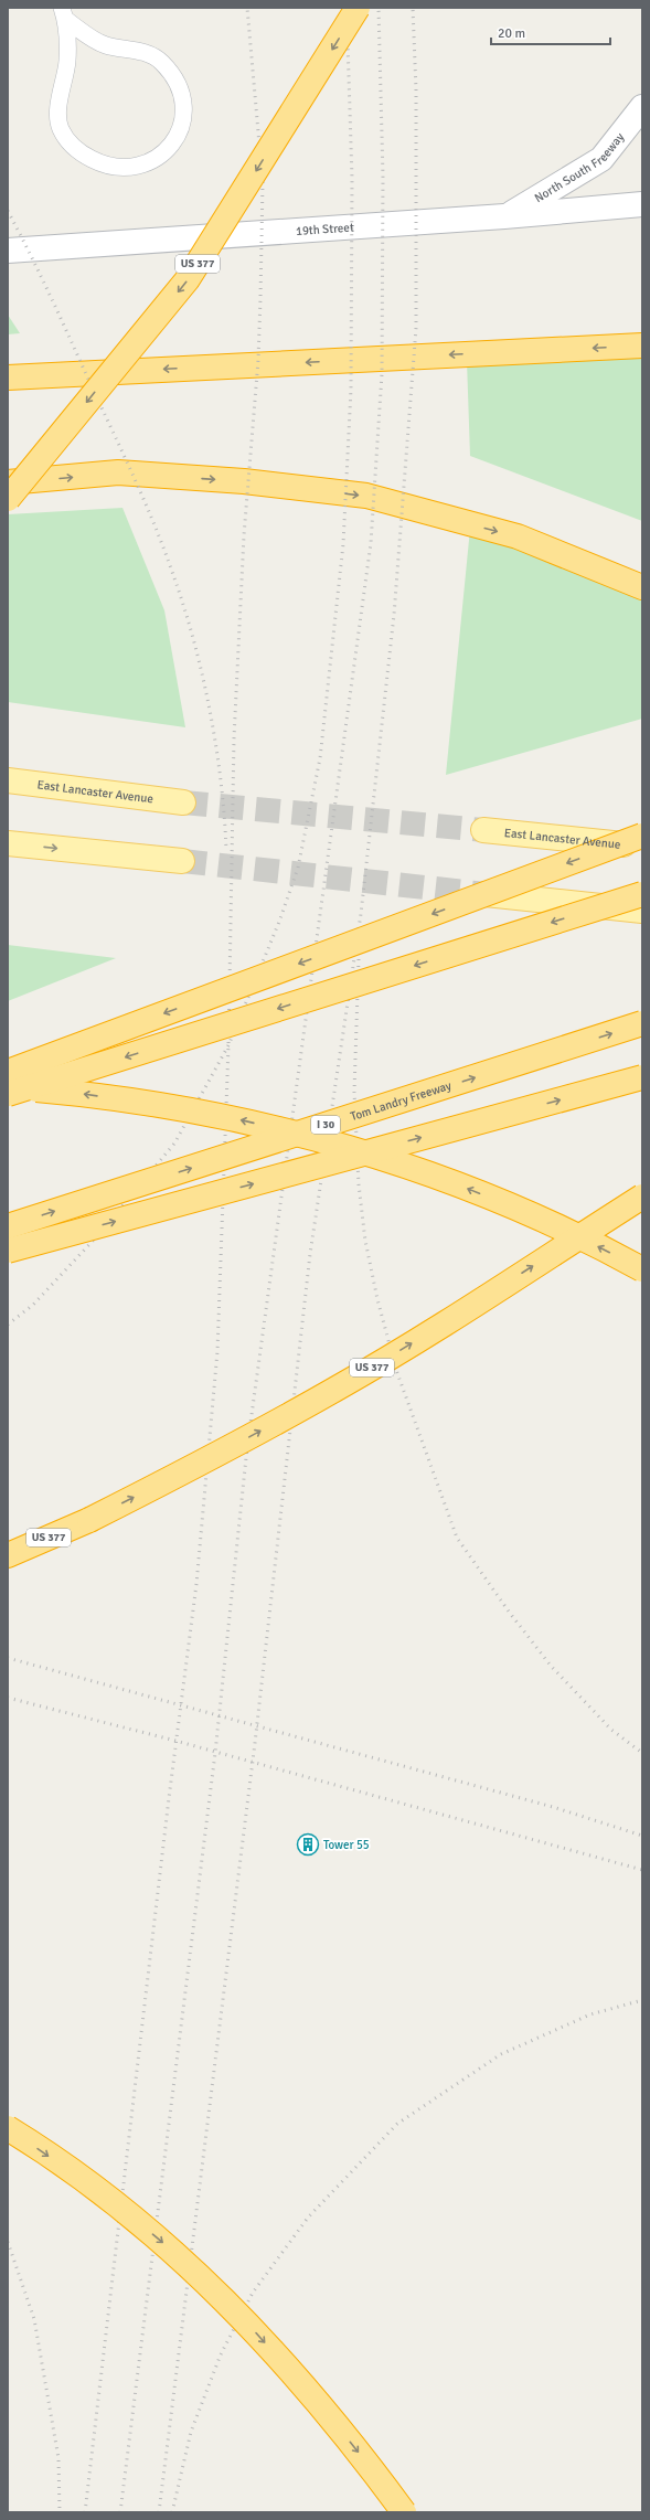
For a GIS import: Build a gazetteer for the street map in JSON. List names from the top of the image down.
{
  "streets": {
    "highway": ["US 377", "Tom Landry Freeway", "I 30"],
    "main road": ["East Lancaster Avenue"],
    "street": ["North South Freeway", "19th Street"]
  },
  "crossings": [
    ["North South Freeway", "19th Street"]
  ],
  "places": {
    "building": ["Tower 55"]
  },
  "scale_bar": "20 m"
}
